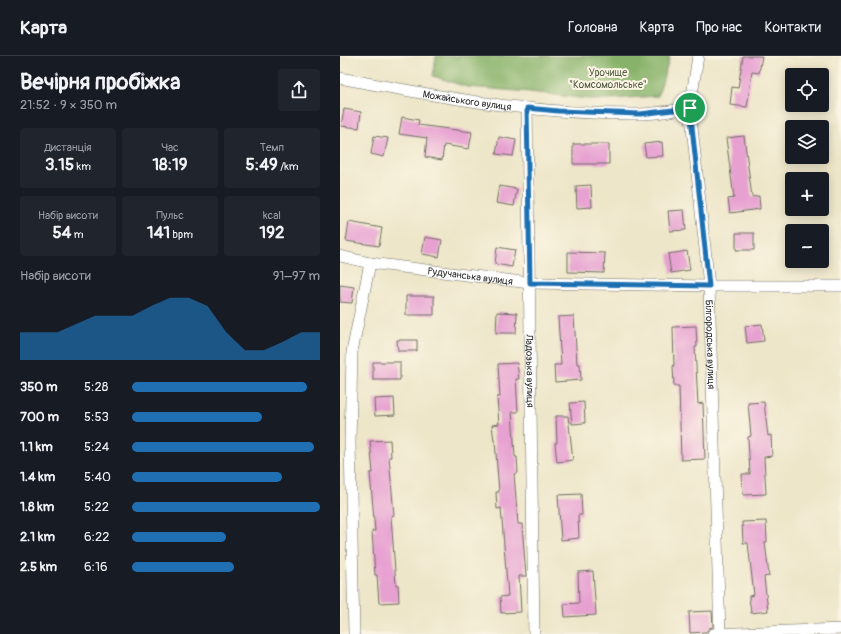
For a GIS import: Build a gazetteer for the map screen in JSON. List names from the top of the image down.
{
  "streets": {
    "street": [
      "Можайського вулиця",
      "Рудучанська вулиця",
      "Білгородська вулиця",
      "Ладозька вулиця"
    ]
  },
  "crossings": [
    ["Можайського вулиця", "Білгородська вулиця"],
    ["Можайського вулиця", "Ладозька вулиця"],
    ["Рудучанська вулиця", "Білгородська вулиця"],
    ["Рудучанська вулиця", "Ладозька вулиця"]
  ],
  "parks": ["Урочище \"Комсомольське\""],
  "page": {
    "header": "Карта",
    "nav": [
      "Головна",
      "Карта",
      "Про нас",
      "Контакти"
    ],
    "heading": ["Вечірня пробіжка", "21:52 · 9 × 350 m"],
    "map_buttons": ["+", "−"],
    "stats": [
      ["Дистанція", "3.15 km"],
      ["Час", "18:19"],
      ["Темп", "5:49 /km"],
      ["Набір висоти", "54 m"],
      ["Пульс", "141 bpm"],
      ["kcal", "192"]
    ],
    "chart": ["Набір висоти", "91–97 m"],
    "list": [
      {
        "name": "350 m",
        "note": "5:28"
      },
      {
        "name": "700 m",
        "note": "5:53"
      },
      {
        "name": "1.1 km",
        "note": "5:24"
      },
      {
        "name": "1.4 km",
        "note": "5:40"
      },
      {
        "name": "1.8 km",
        "note": "5:22"
      },
      {
        "name": "2.1 km",
        "note": "6:22"
      },
      {
        "name": "2.5 km",
        "note": "6:16"
      }
    ]
  }
}
